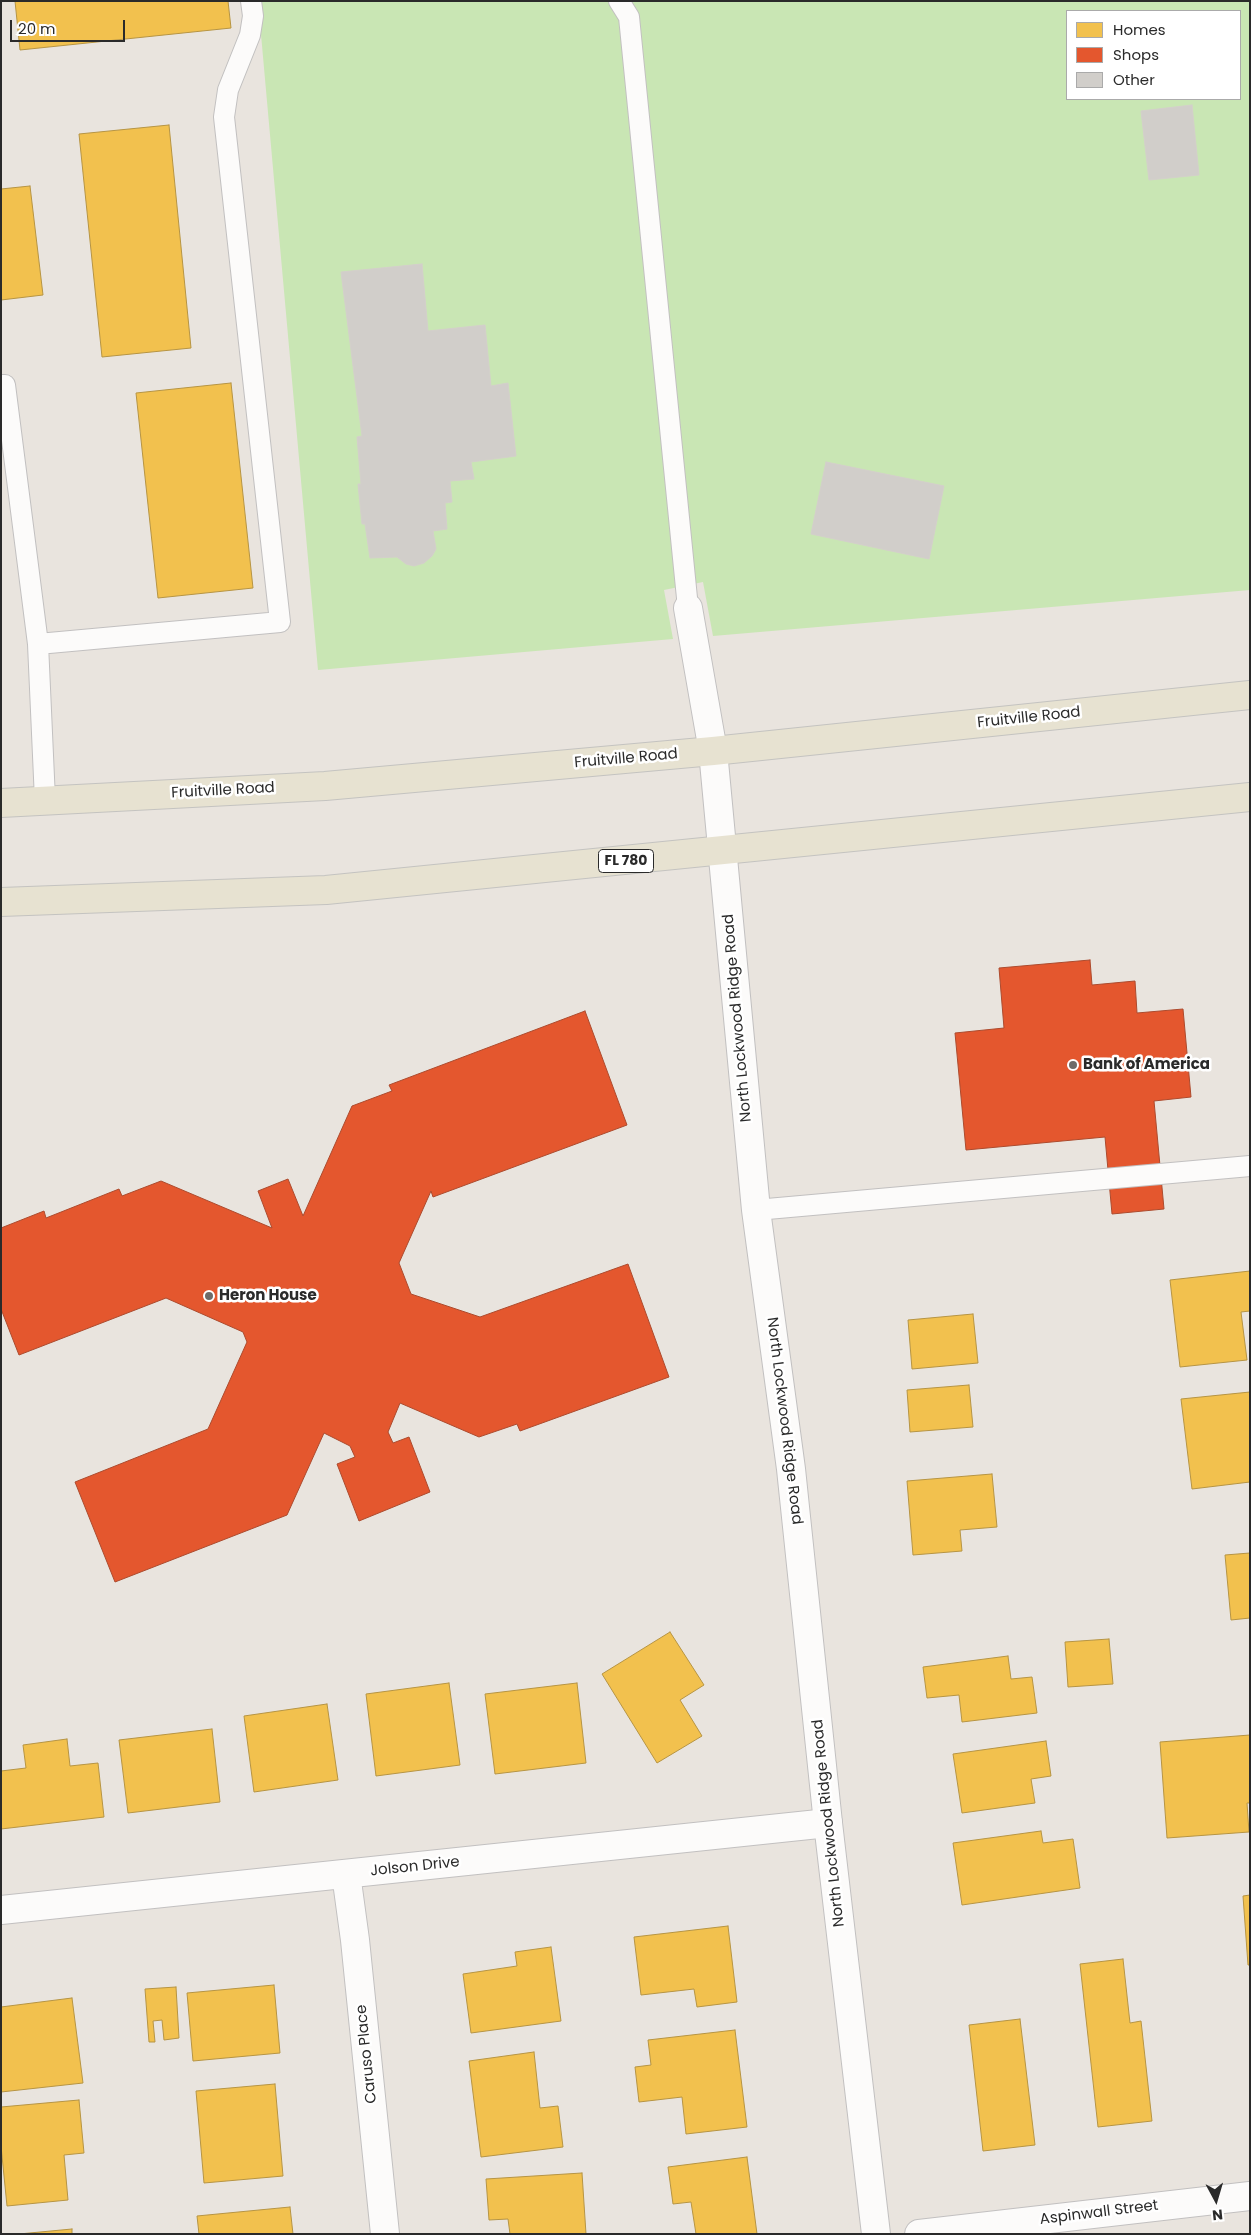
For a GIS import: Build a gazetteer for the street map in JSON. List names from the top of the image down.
{
  "streets": {
    "main road": ["Fruitville Road", "FL 780"],
    "street": [
      "North Lockwood Ridge Road",
      "Jolson Drive",
      "Caruso Place",
      "Aspinwall Street"
    ]
  },
  "crossings": [
    ["Fruitville Road", "North Lockwood Ridge Road"],
    ["FL 780", "North Lockwood Ridge Road"],
    ["North Lockwood Ridge Road", "Jolson Drive"],
    ["Jolson Drive", "Caruso Place"]
  ],
  "places": ["Bank of America", "Heron House"],
  "legend": ["Homes", "Shops", "Other"],
  "scale_bar": "20 m",
  "north": "bottom"
}
